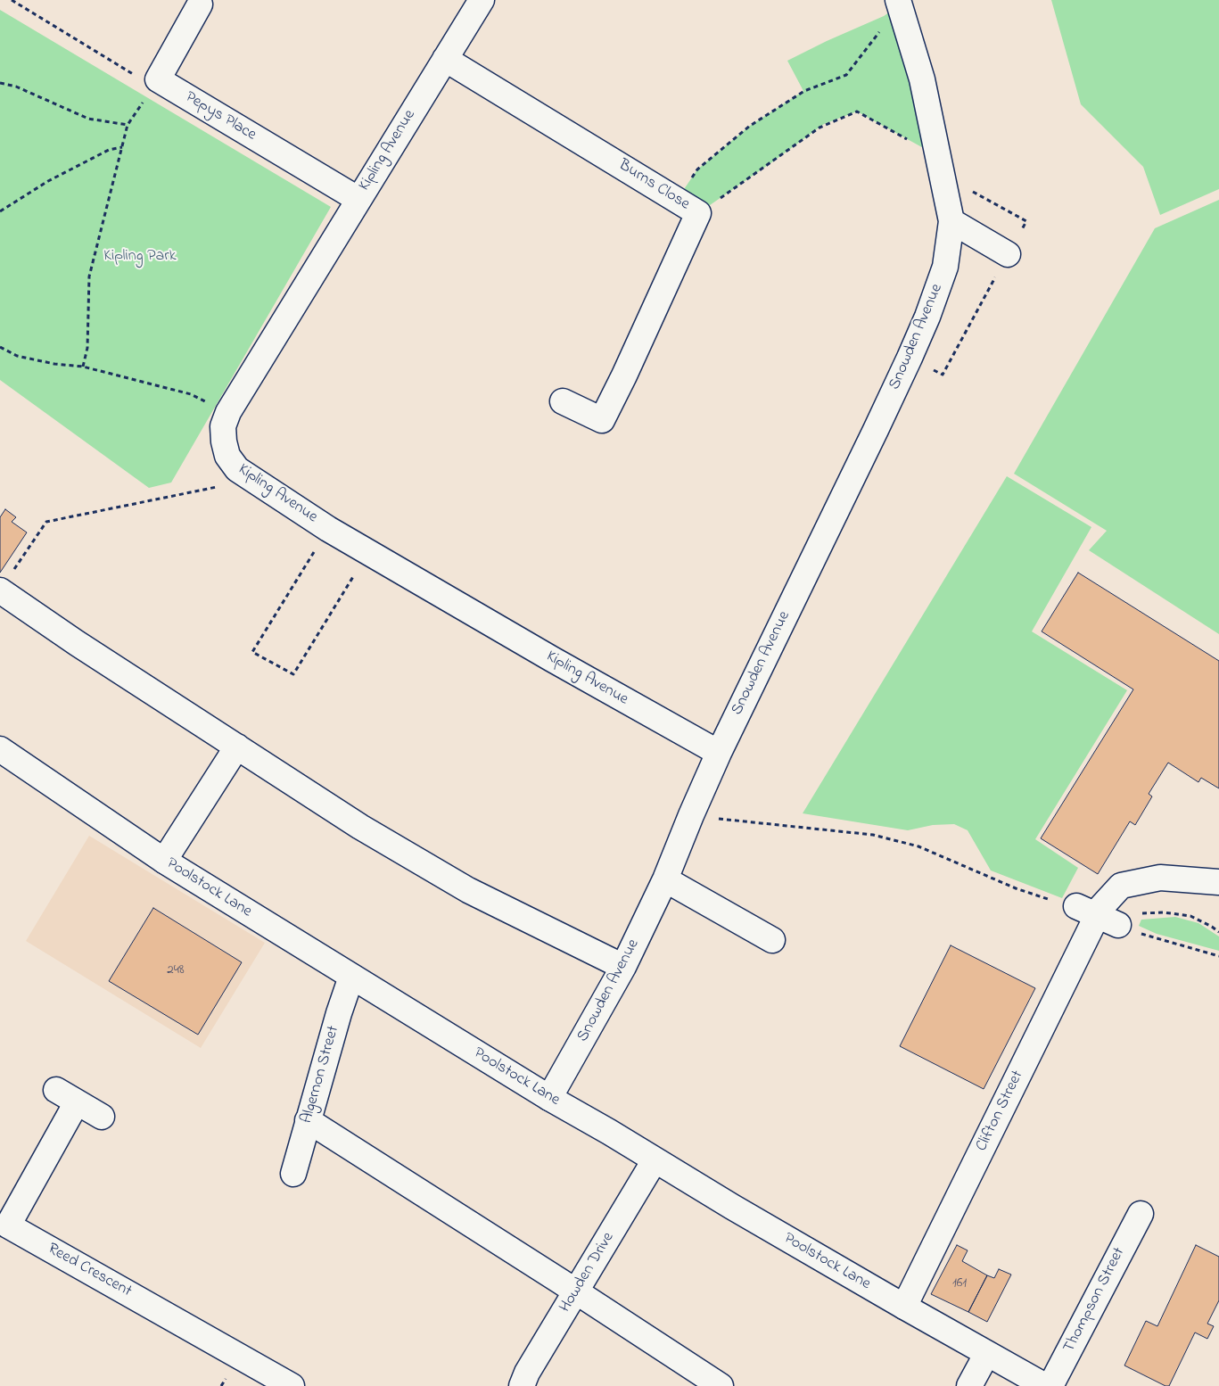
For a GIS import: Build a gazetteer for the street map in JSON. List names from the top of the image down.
{
  "streets": {
    "street": [
      "Pepys Place",
      "Kipling Avenue",
      "Burns Close",
      "Snowden Avenue",
      "Poolstock Lane",
      "Algernon Street",
      "Clifton Street",
      "Reed Crescent",
      "Howden Drive",
      "Thompson Street"
    ]
  },
  "crossings": [
    ["Pepys Place", "Kipling Avenue"],
    ["Kipling Avenue", "Burns Close"],
    ["Kipling Avenue", "Snowden Avenue"],
    ["Snowden Avenue", "Poolstock Lane"],
    ["Poolstock Lane", "Algernon Street"],
    ["Poolstock Lane", "Clifton Street"],
    ["Poolstock Lane", "Howden Drive"]
  ],
  "parks": ["Kipling Park"],
  "house_numbers": ["248", "161"]
}
